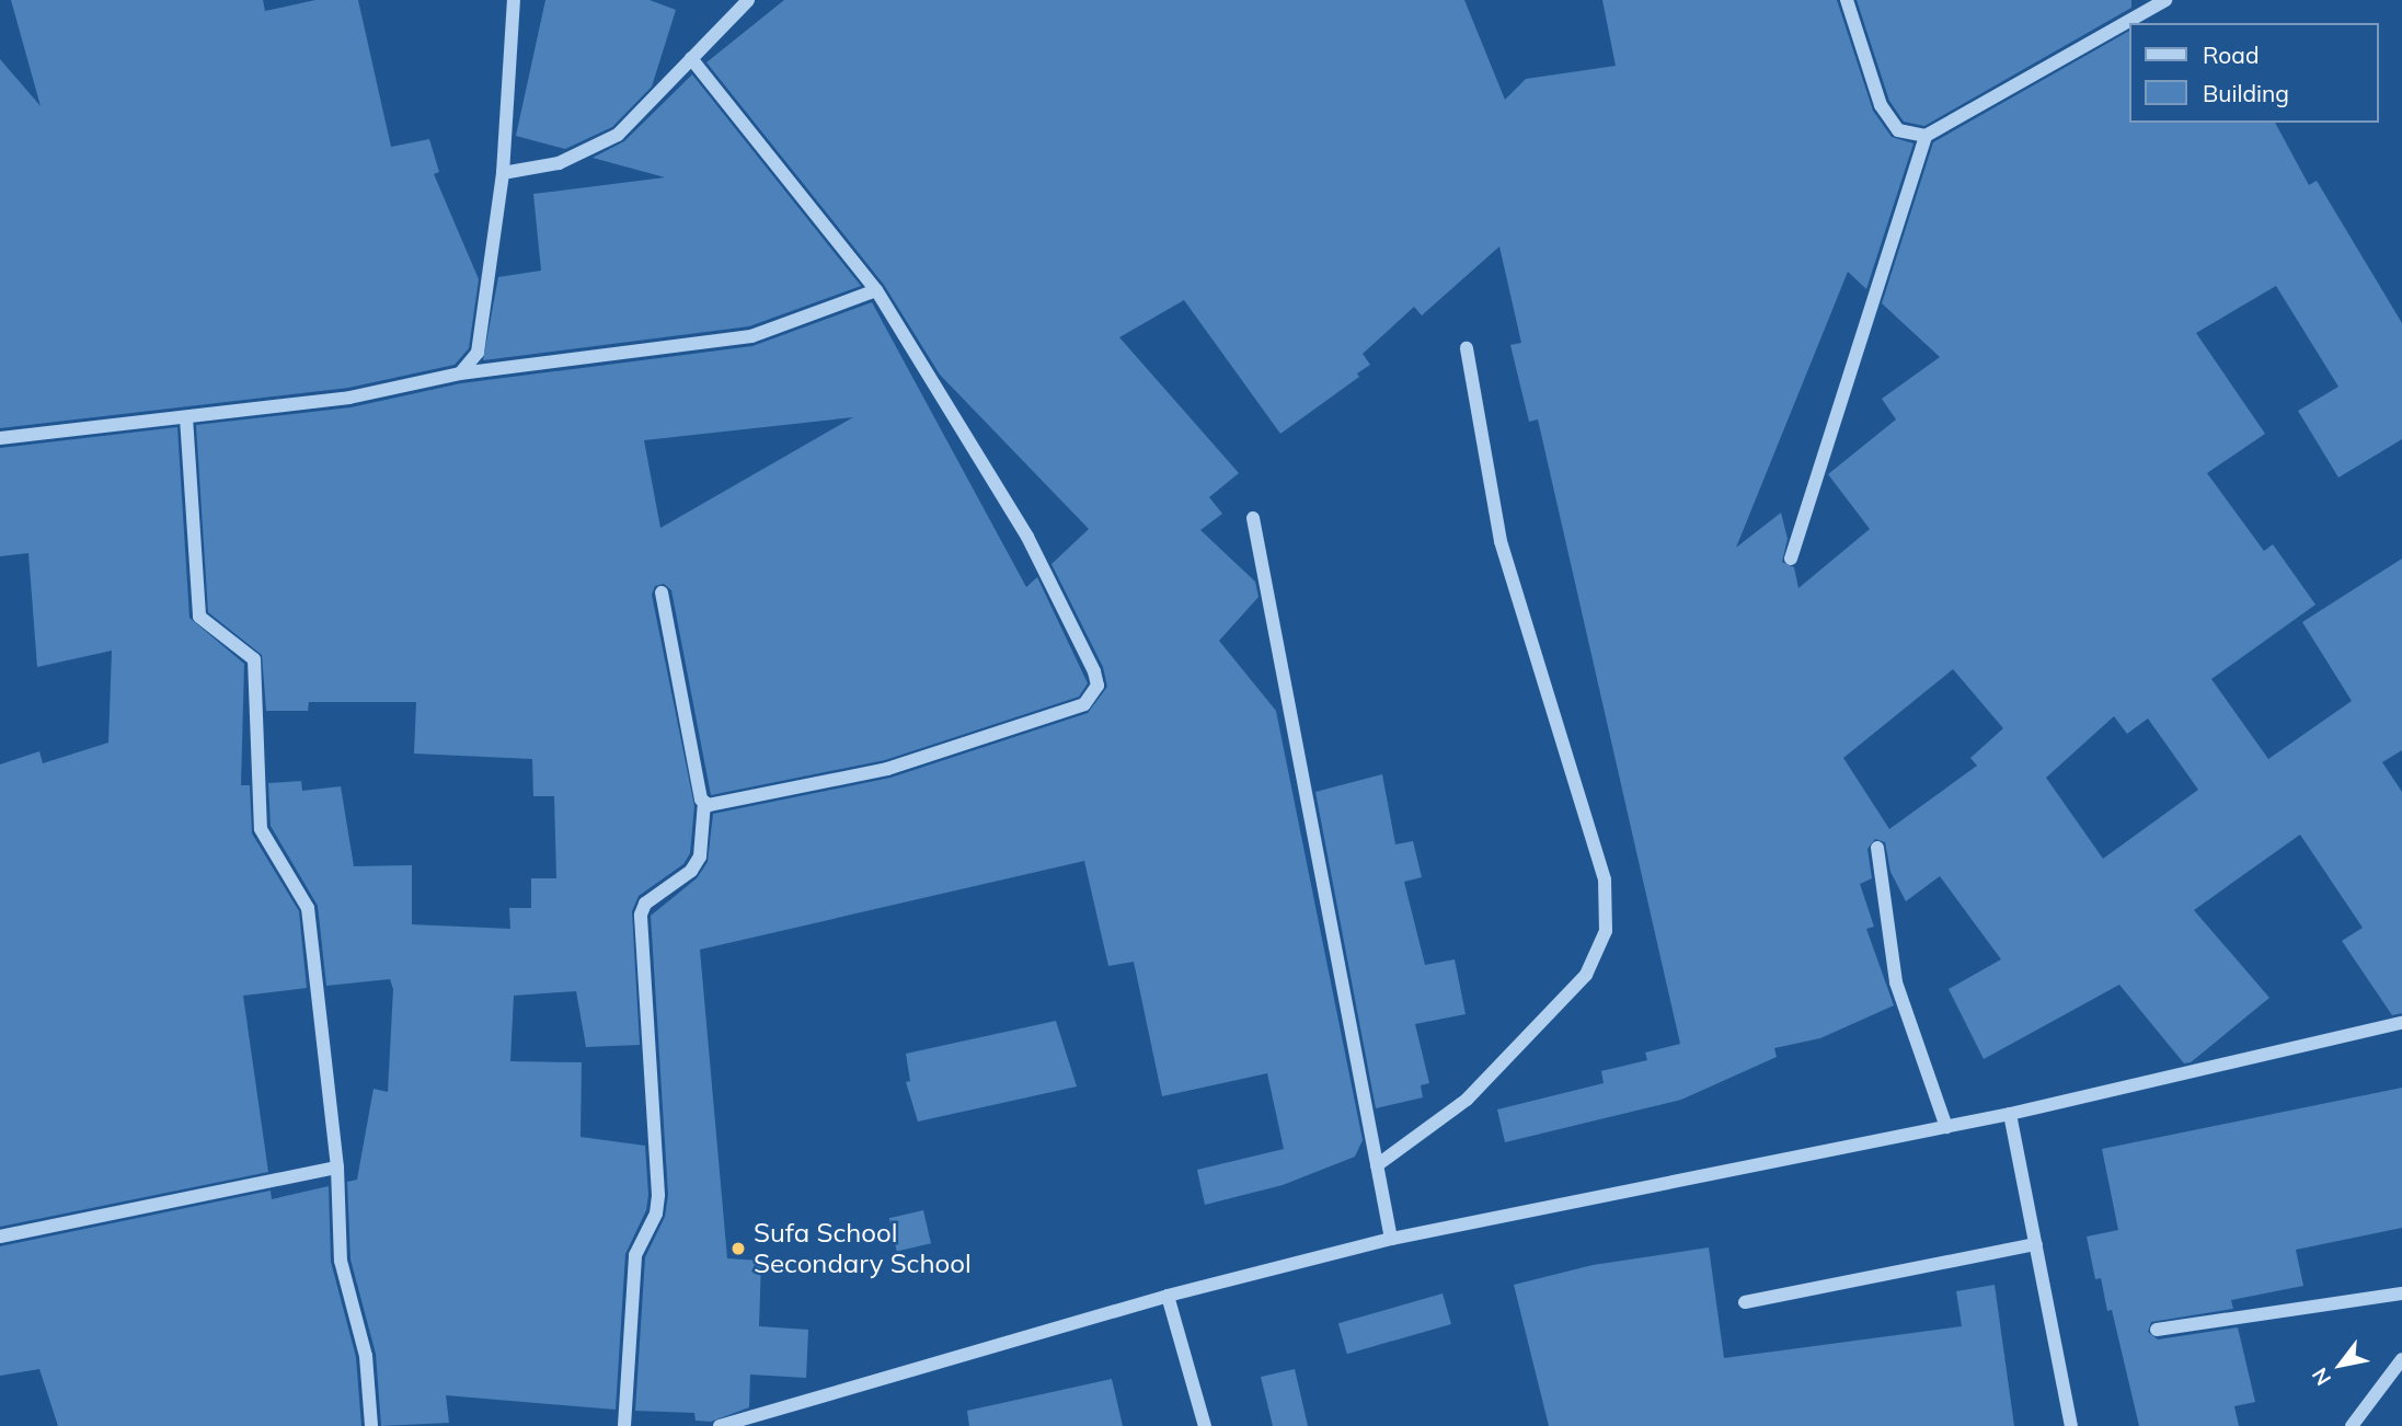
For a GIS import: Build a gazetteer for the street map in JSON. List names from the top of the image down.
{
  "places": ["Sufa School Secondary School"],
  "legend": ["Road", "Building"],
  "north": "bottom left"
}
